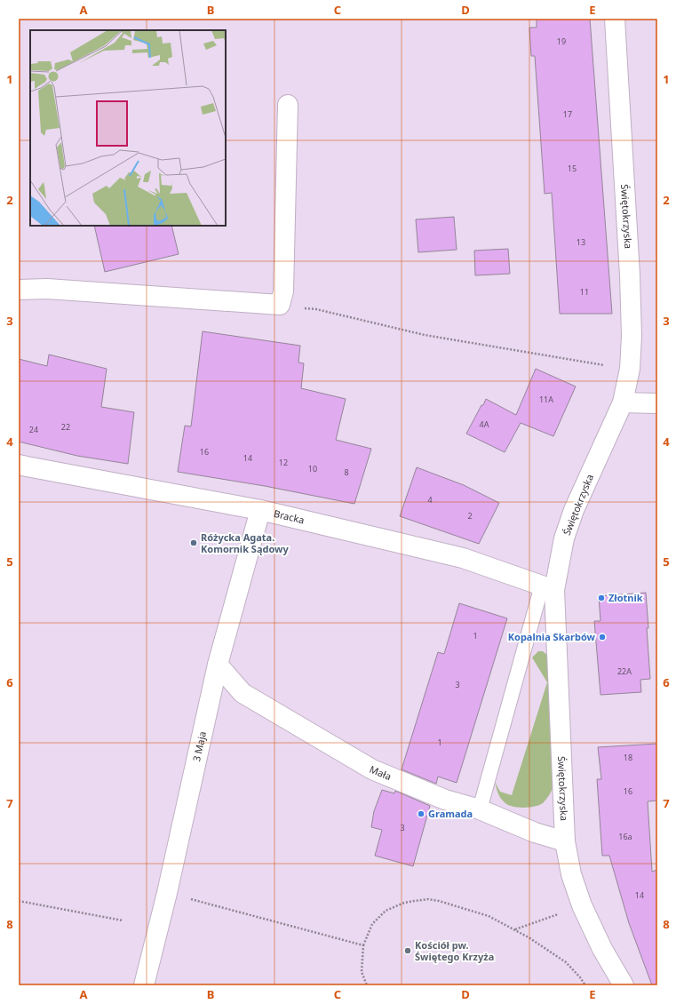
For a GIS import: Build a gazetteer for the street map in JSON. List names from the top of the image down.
{
  "streets": {
    "street": [
      "Świętokrzyska",
      "Bracka",
      "3 Maja",
      "Mała"
    ]
  },
  "crossings": [
    ["Świętokrzyska", "Bracka"],
    ["Świętokrzyska", "Mała"],
    ["Bracka", "3 Maja"],
    ["3 Maja", "Mała"]
  ],
  "places": [
    "Różycka Agata. Komornik Sądowy",
    "Złotnik",
    "Kopalnia Skarbów",
    "Gramada",
    "Kościół pw. Świętego Krzyża"
  ],
  "house_numbers": [
    "19",
    "17",
    "15",
    "13",
    "11",
    "11A",
    "4A",
    "22",
    "24",
    "16",
    "14",
    "12",
    "10",
    "8",
    "4",
    "2",
    "1",
    "22A",
    "3",
    "1",
    "18",
    "16",
    "3",
    "16a",
    "14"
  ],
  "grid": {
    "columns": [
      "A",
      "B",
      "C",
      "D",
      "E"
    ],
    "rows": [
      "1",
      "2",
      "3",
      "4",
      "5",
      "6",
      "7",
      "8"
    ]
  }
}
